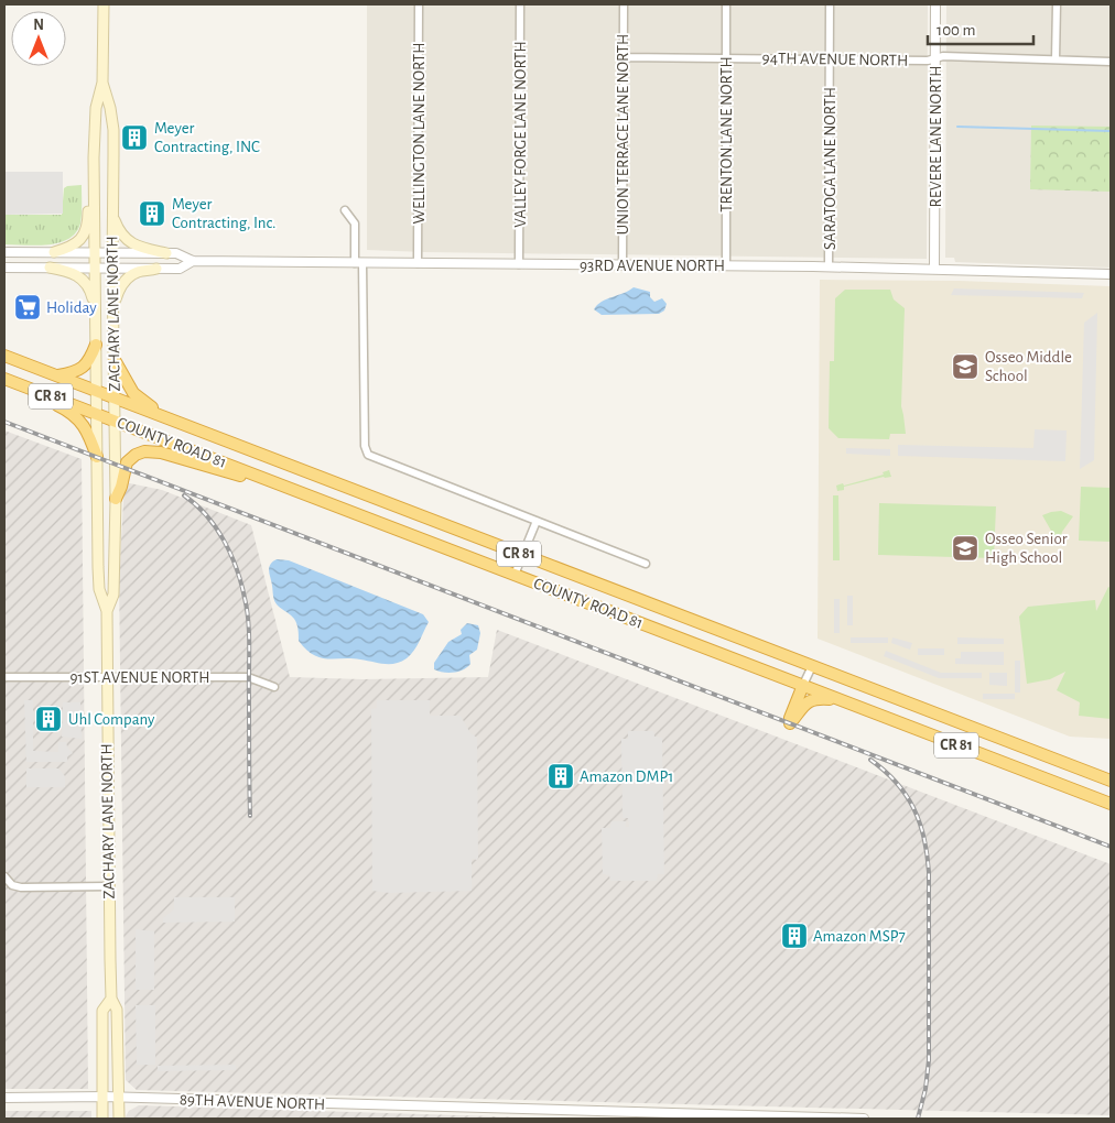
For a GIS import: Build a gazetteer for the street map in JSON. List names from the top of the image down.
{
  "streets": {
    "highway": ["CR 81", "COUNTY ROAD 81"],
    "main road": ["ZACHARY LANE NORTH"],
    "street": [
      "94TH AVENUE NORTH",
      "WELLINGTON LANE NORTH",
      "VALLEY FORGE LANE NORTH",
      "UNION TERRACE LANE NORTH",
      "TRENTON LANE NORTH",
      "REVERE LANE NORTH",
      "SARATOGA LANE NORTH",
      "93RD AVENUE NORTH",
      "91ST AVENUE NORTH",
      "89TH AVENUE NORTH"
    ]
  },
  "crossings": [
    ["94TH AVENUE NORTH", "UNION TERRACE LANE NORTH"],
    ["94TH AVENUE NORTH", "TRENTON LANE NORTH"],
    ["94TH AVENUE NORTH", "REVERE LANE NORTH"],
    ["94TH AVENUE NORTH", "SARATOGA LANE NORTH"],
    ["WELLINGTON LANE NORTH", "93RD AVENUE NORTH"],
    ["VALLEY FORGE LANE NORTH", "93RD AVENUE NORTH"],
    ["UNION TERRACE LANE NORTH", "93RD AVENUE NORTH"],
    ["TRENTON LANE NORTH", "93RD AVENUE NORTH"],
    ["REVERE LANE NORTH", "93RD AVENUE NORTH"],
    ["SARATOGA LANE NORTH", "93RD AVENUE NORTH"],
    ["93RD AVENUE NORTH", "ZACHARY LANE NORTH"],
    ["ZACHARY LANE NORTH", "COUNTY ROAD 81"],
    ["ZACHARY LANE NORTH", "91ST AVENUE NORTH"],
    ["ZACHARY LANE NORTH", "89TH AVENUE NORTH"]
  ],
  "places": {
    "building": [
      "Meyer Contracting, INC",
      "Meyer Contracting, Inc.",
      "Uhl Company",
      "Amazon DMP1",
      "Amazon MSP7"
    ],
    "supermarket": ["Holiday"],
    "school or university": ["Osseo Middle School", "Osseo Senior High School"]
  },
  "scale_bar": "100 m",
  "north": "top"
}
